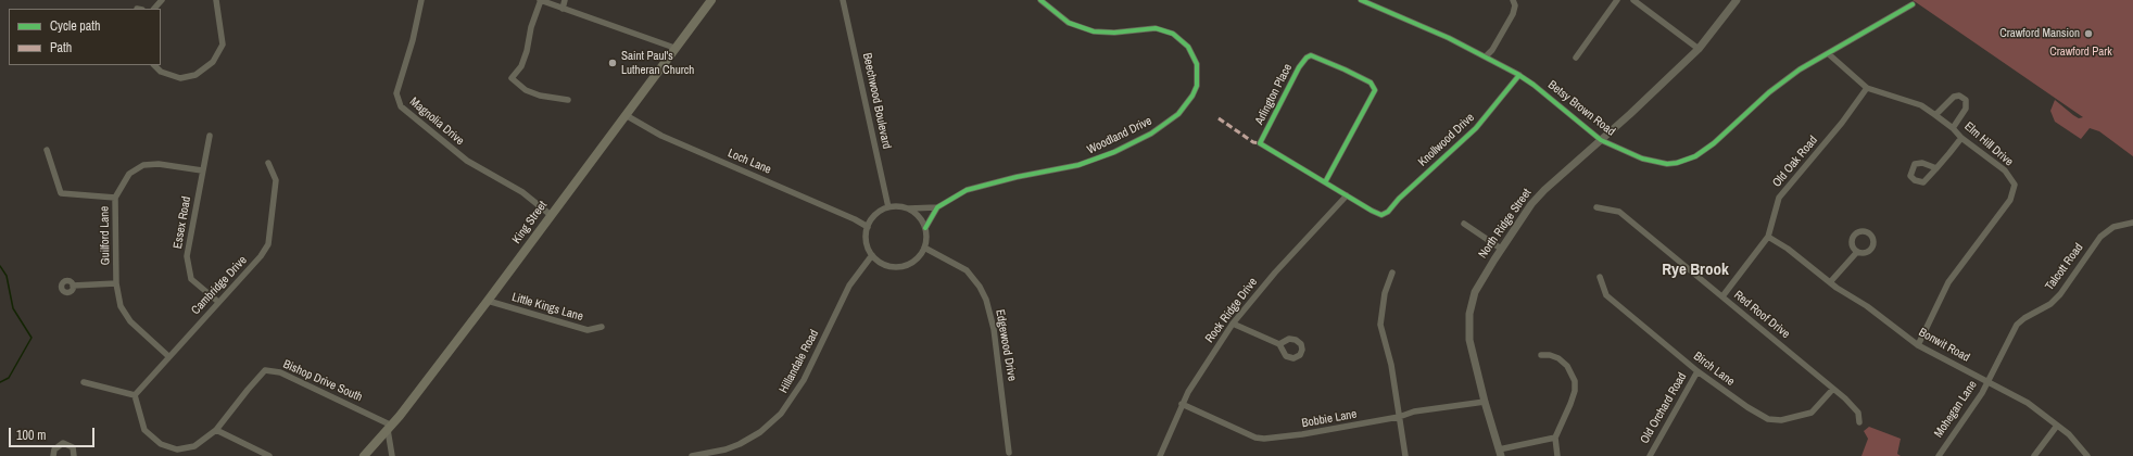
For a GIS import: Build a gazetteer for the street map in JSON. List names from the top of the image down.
{
  "streets": {
    "main road": ["King Street"],
    "street": [
      "Arlington Place",
      "Beechwood Boulevard",
      "Betsy Brown Road",
      "Magnolia Drive",
      "Woodland Drive",
      "Knollwood Drive",
      "Elm Hill Drive",
      "Loch Lane",
      "Old Oak Road",
      "Essex Road",
      "North Ridge Street",
      "Guilford Lane",
      "Talcott Road",
      "Cambridge Drive",
      "Little Kings Lane",
      "Rock Ridge Drive",
      "Red Roof Drive",
      "Edgewood Drive",
      "Bonwit Road",
      "Hillandale Road",
      "Birch Lane",
      "Bishop Drive South",
      "Old Orchard Road",
      "Mohegan Lane",
      "Bobbie Lane"
    ]
  },
  "crossings": [
    ["Beechwood Boulevard", "Woodland Drive"],
    ["Beechwood Boulevard", "Loch Lane"],
    ["Beechwood Boulevard", "Edgewood Drive"],
    ["Beechwood Boulevard", "Hillandale Road"],
    ["Betsy Brown Road", "Knollwood Drive"],
    ["Betsy Brown Road", "Elm Hill Drive"],
    ["Betsy Brown Road", "North Ridge Street"],
    ["Magnolia Drive", "King Street"],
    ["Woodland Drive", "Loch Lane"],
    ["Woodland Drive", "Edgewood Drive"],
    ["Woodland Drive", "Hillandale Road"],
    ["Knollwood Drive", "Rock Ridge Drive"],
    ["Elm Hill Drive", "Old Oak Road"],
    ["Elm Hill Drive", "Bonwit Road"],
    ["Loch Lane", "King Street"],
    ["Loch Lane", "Edgewood Drive"],
    ["Loch Lane", "Hillandale Road"],
    ["Old Oak Road", "Red Roof Drive"],
    ["Old Oak Road", "Bonwit Road"],
    ["Essex Road", "Guilford Lane"],
    ["Essex Road", "Cambridge Drive"],
    ["King Street", "Little Kings Lane"],
    ["King Street", "Bishop Drive South"],
    ["North Ridge Street", "Bobbie Lane"],
    ["Guilford Lane", "Cambridge Drive"],
    ["Talcott Road", "Mohegan Lane"],
    ["Rock Ridge Drive", "Bobbie Lane"],
    ["Red Roof Drive", "Birch Lane"],
    ["Edgewood Drive", "Hillandale Road"],
    ["Bonwit Road", "Mohegan Lane"],
    ["Birch Lane", "Old Orchard Road"]
  ],
  "districts": ["Rye Brook"],
  "parks": ["Crawford Park"],
  "places": ["Crawford Mansion", "Saint Paul's Lutheran Church"],
  "legend": ["Cycle path", "Path"],
  "scale_bar": "100 m"
}
